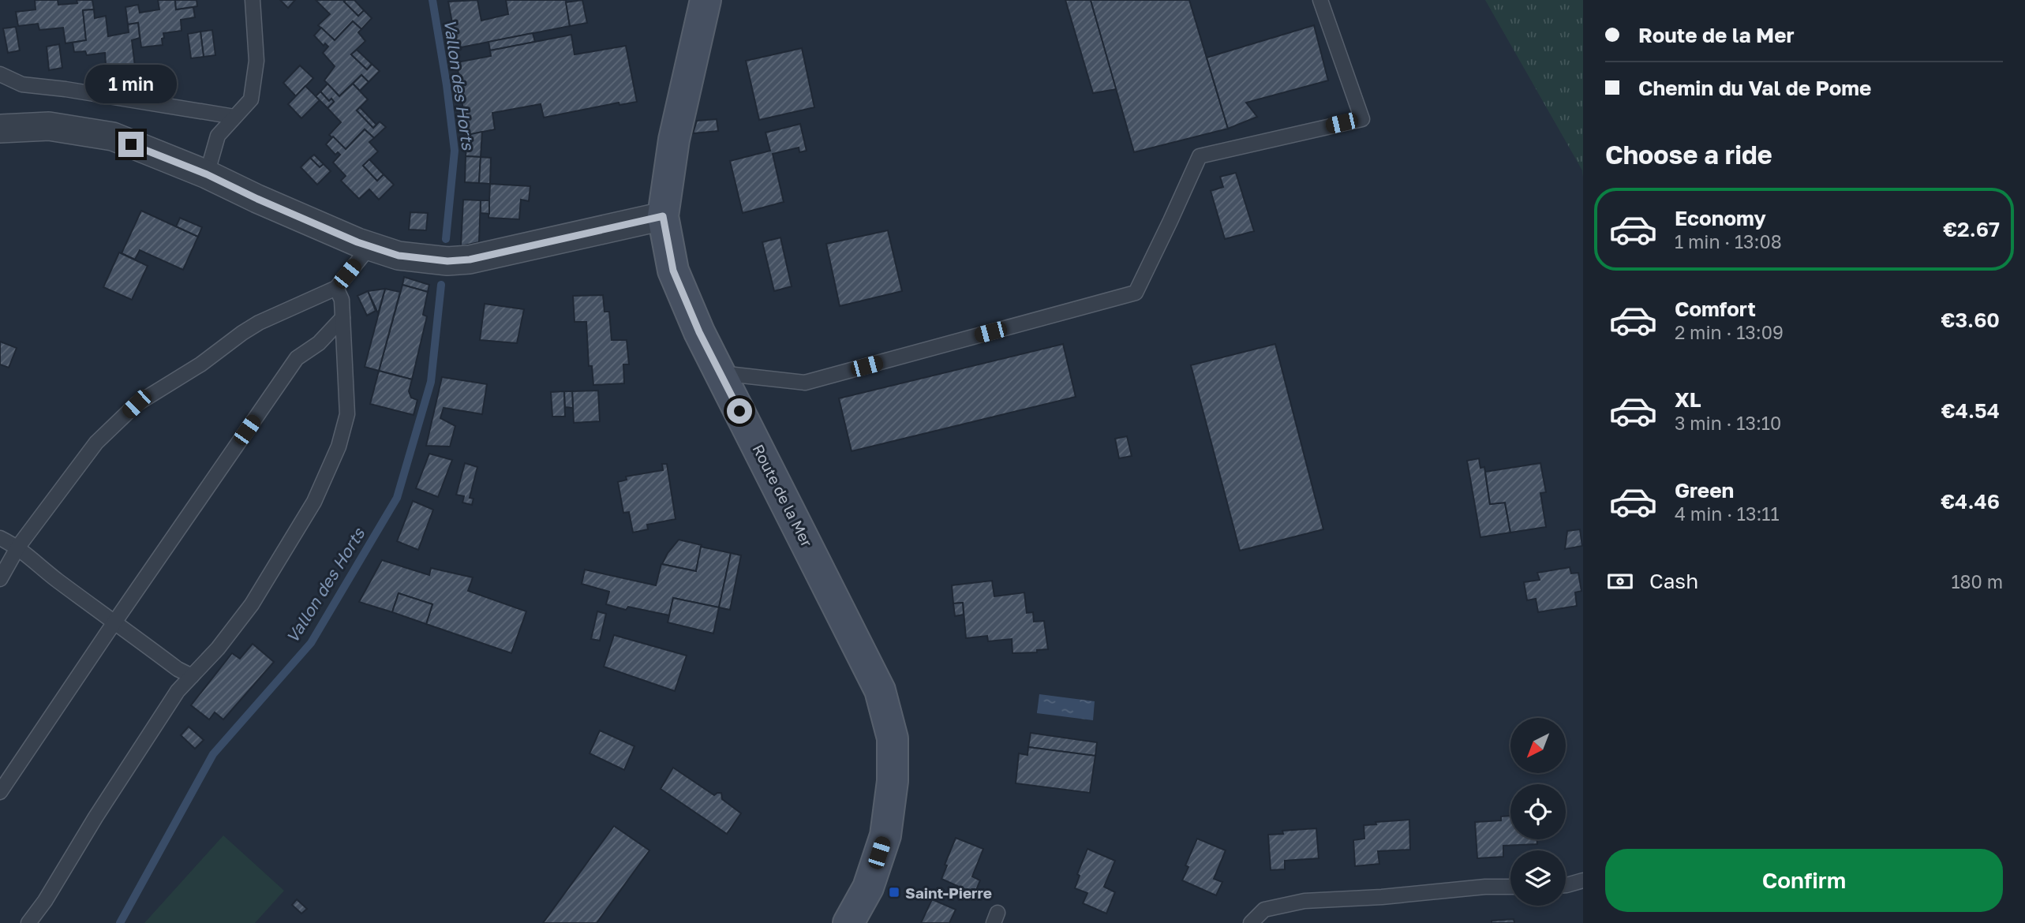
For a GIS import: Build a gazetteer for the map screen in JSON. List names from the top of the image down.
{
  "streets": {
    "main road": ["Route de la Mer"]
  },
  "water": ["Vallon des Horts"],
  "places": {
    "transit": ["Saint-Pierre"]
  },
  "north": "bottom left",
  "page": {
    "banner": ["Route de la Mer", "Chemin du Val de Pome"],
    "bubble": "1 min",
    "heading": "Choose a ride",
    "list": [
      {
        "name": "Economy",
        "note": "1 min · 13:08",
        "value": "€2.67"
      },
      {
        "name": "Comfort",
        "note": "2 min · 13:09",
        "value": "€3.60"
      },
      {
        "name": "XL",
        "note": "3 min · 13:10",
        "value": "€4.54"
      },
      {
        "name": "Green",
        "note": "4 min · 13:11",
        "value": "€4.46"
      }
    ],
    "pay": ["Cash", "180 m"],
    "buttons": "Confirm"
  }
}
